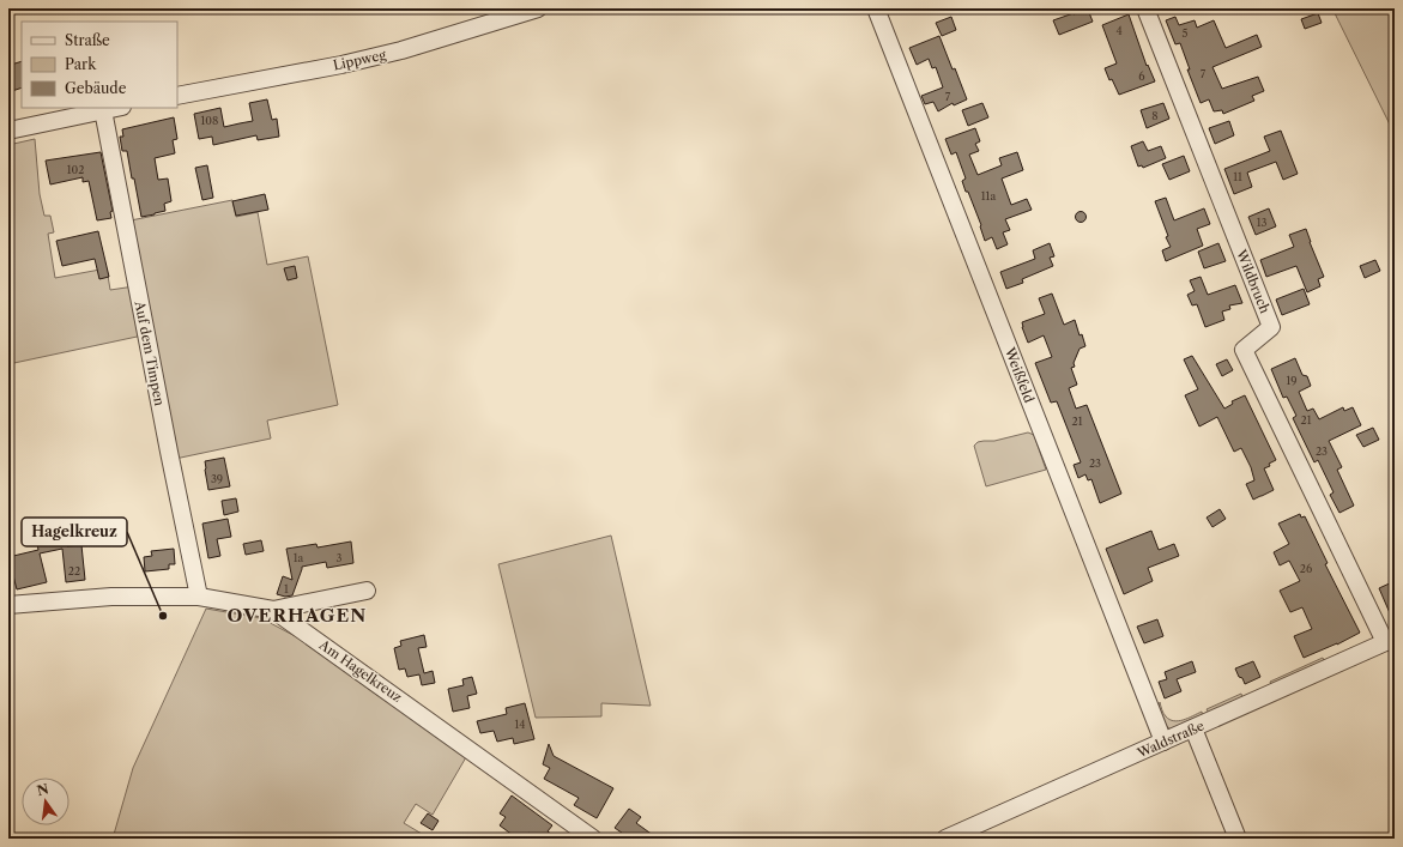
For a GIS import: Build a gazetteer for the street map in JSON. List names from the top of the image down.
{
  "streets": {
    "street": [
      "Lippweg",
      "Wildbruch",
      "Auf dem Timpen",
      "Weißfeld",
      "Am Hagelkreuz",
      "Waldstraße"
    ]
  },
  "crossings": [
    ["Wildbruch", "Waldstraße"],
    ["Auf dem Timpen", "Am Hagelkreuz"],
    ["Weißfeld", "Waldstraße"]
  ],
  "districts": ["OVERHAGEN"],
  "places": ["Hagelkreuz"],
  "house_numbers": [
    "4",
    "5",
    "7",
    "6",
    "7",
    "8",
    "108",
    "102",
    "11",
    "11a",
    "13",
    "19",
    "21",
    "21",
    "23",
    "23",
    "39",
    "1a",
    "3",
    "26",
    "22",
    "1",
    "14"
  ],
  "legend": ["Straße", "Park", "Gebäude"],
  "north": "top"
}
